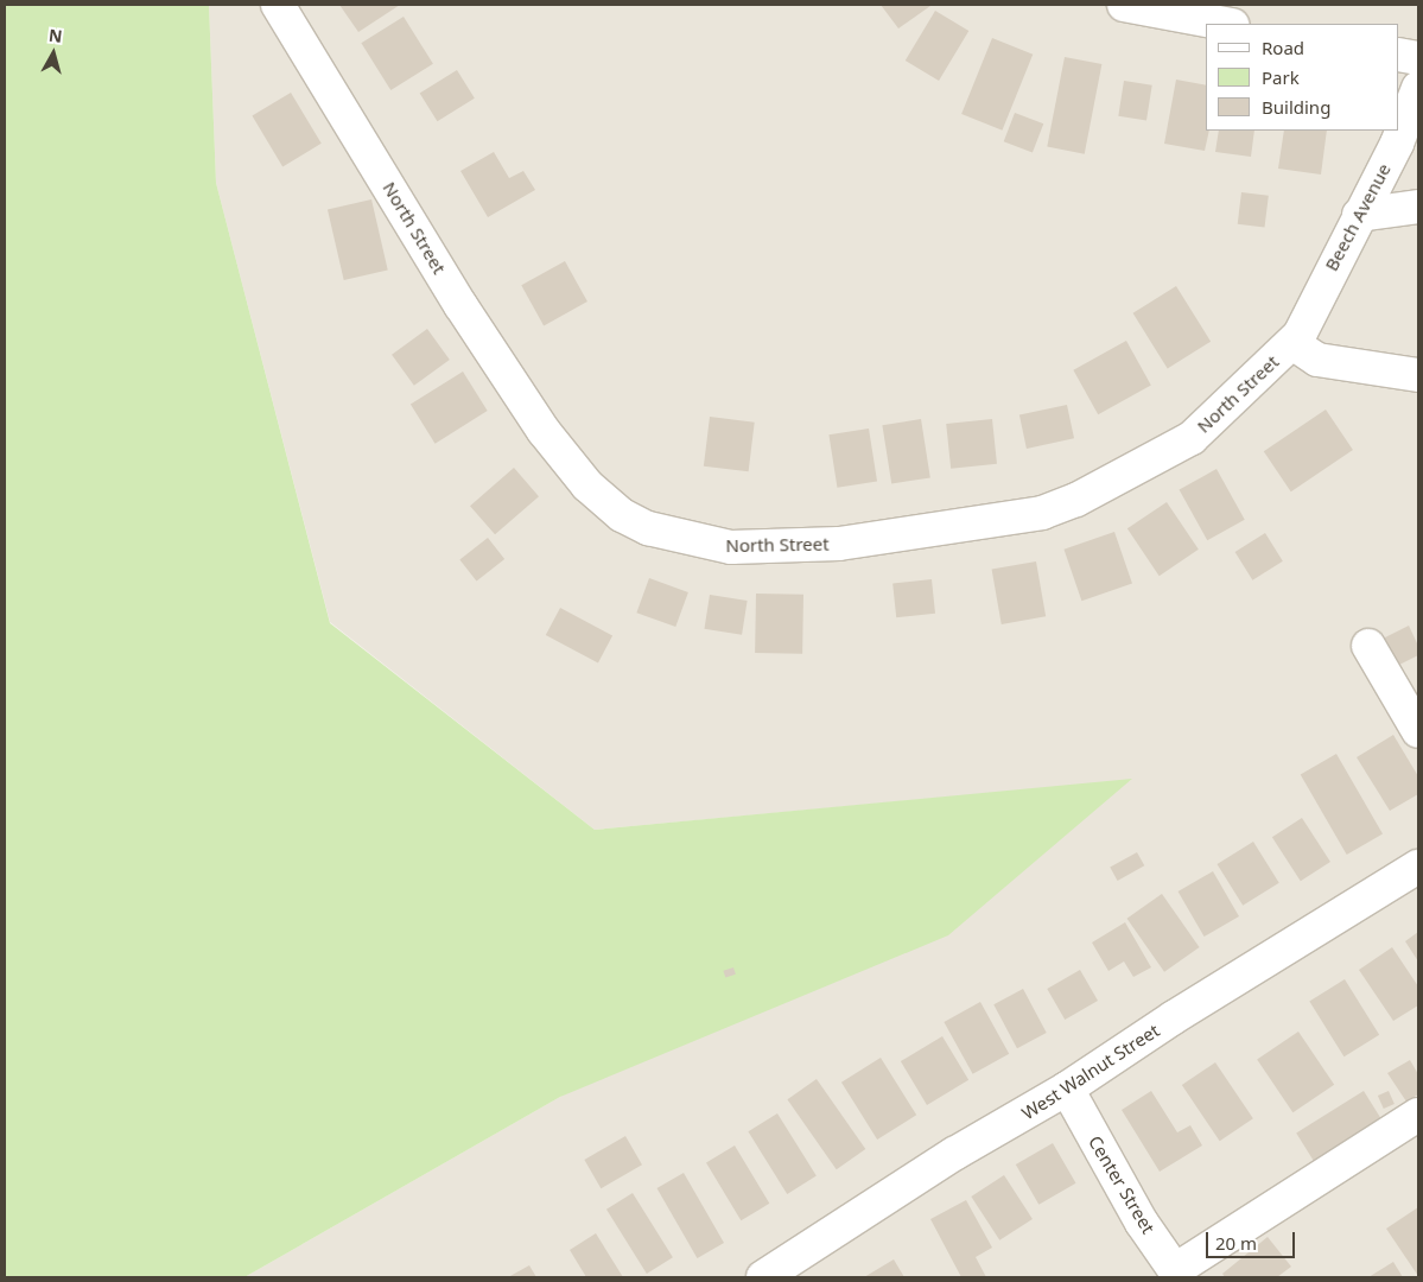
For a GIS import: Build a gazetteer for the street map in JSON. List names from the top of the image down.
{
  "streets": {
    "street": [
      "Beech Avenue",
      "North Street",
      "West Walnut Street",
      "Center Street"
    ]
  },
  "crossings": [
    ["Beech Avenue", "North Street"],
    ["West Walnut Street", "Center Street"]
  ],
  "legend": ["Road", "Park", "Building"],
  "scale_bar": "20 m",
  "north": "top"
}
